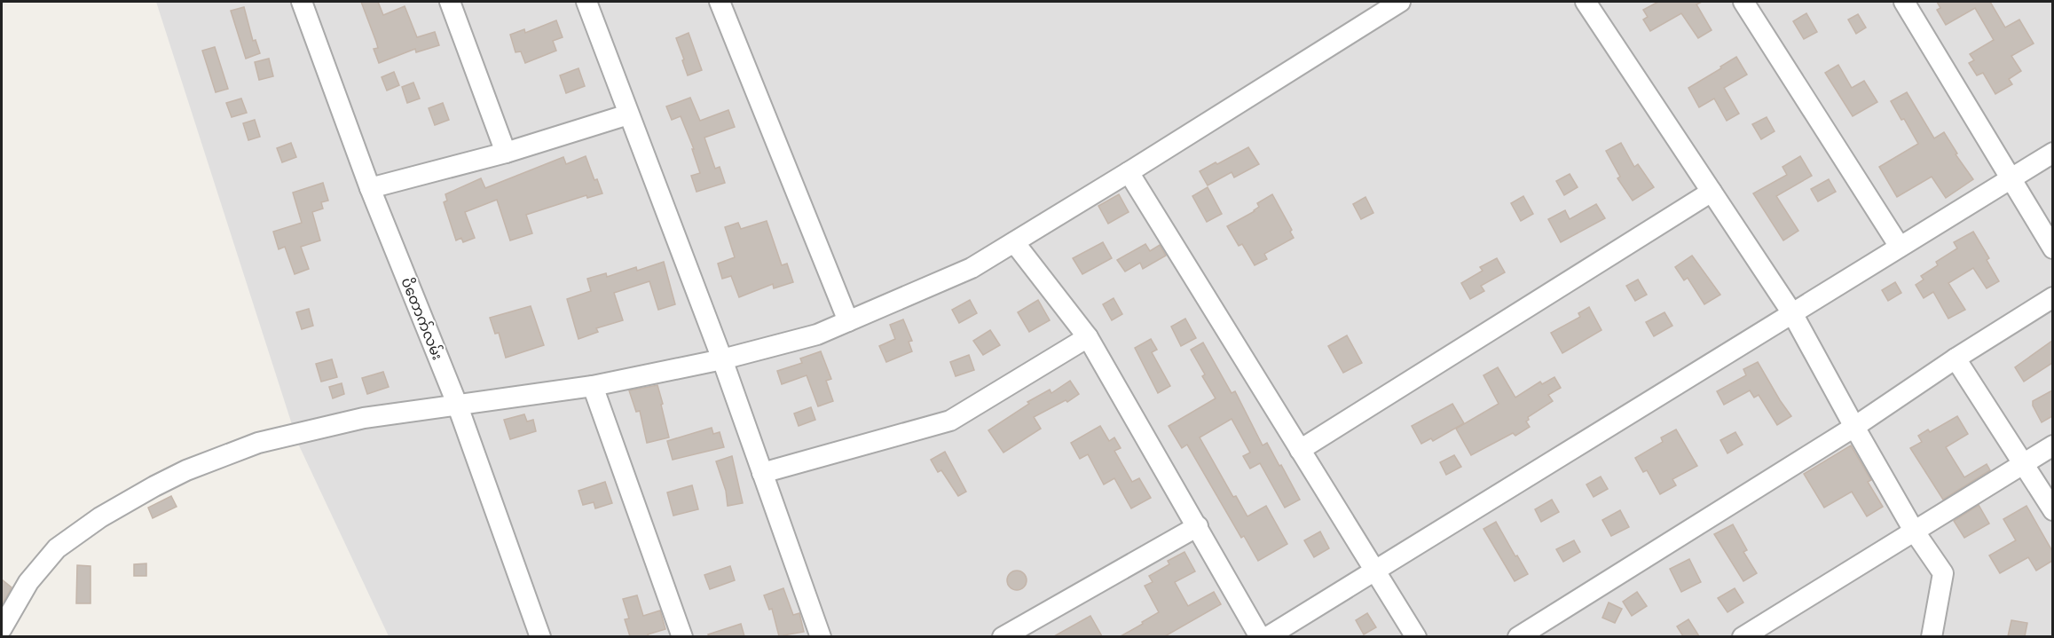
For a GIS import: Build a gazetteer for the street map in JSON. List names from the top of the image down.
{
  "streets": {
    "street": ["ပိတောက်လမ်း"]
  }
}
